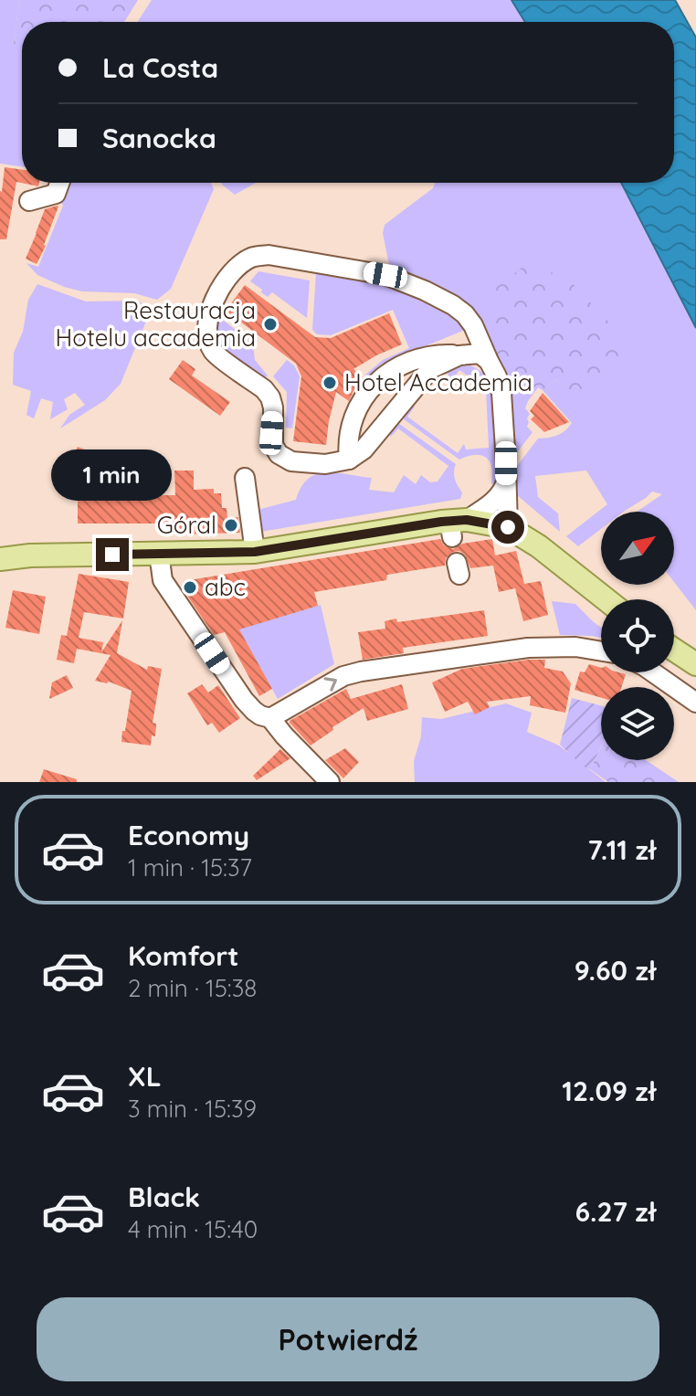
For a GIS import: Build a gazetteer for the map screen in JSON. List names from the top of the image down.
{
  "places": [
    "Restauracja Hotelu accademia",
    "Hotel Accademia",
    "Góral",
    "abc"
  ],
  "north": "top right",
  "page": {
    "banner": ["La Costa", "Sanocka"],
    "bubble": "1 min",
    "list": [
      {
        "name": "Economy",
        "note": "1 min · 15:37",
        "value": "7.11 zł"
      },
      {
        "name": "Komfort",
        "note": "2 min · 15:38",
        "value": "9.60 zł"
      },
      {
        "name": "XL",
        "note": "3 min · 15:39",
        "value": "12.09 zł"
      },
      {
        "name": "Black",
        "note": "4 min · 15:40",
        "value": "6.27 zł"
      }
    ],
    "buttons": "Potwierdź"
  }
}
